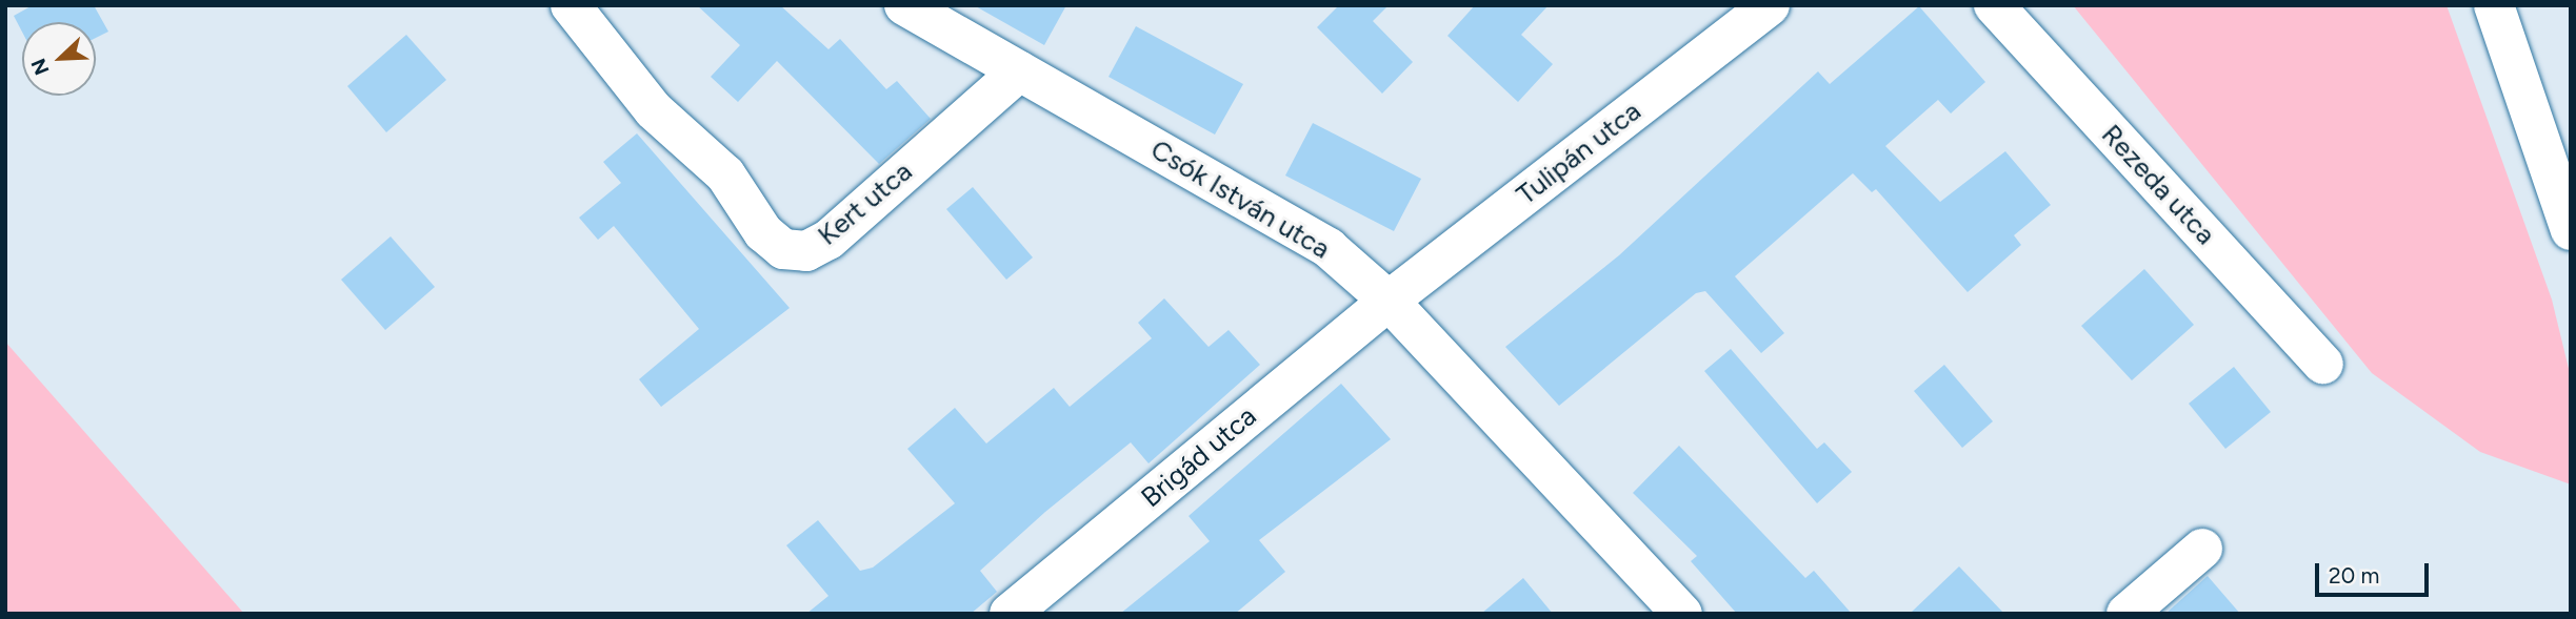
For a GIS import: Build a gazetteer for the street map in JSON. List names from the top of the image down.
{
  "streets": {
    "street": [
      "Tulipán utca",
      "Rezeda utca",
      "Csók István utca",
      "Kert utca",
      "Brigád utca"
    ]
  },
  "crossings": [
    ["Tulipán utca", "Csók István utca"],
    ["Tulipán utca", "Brigád utca"],
    ["Csók István utca", "Kert utca"],
    ["Csók István utca", "Brigád utca"]
  ],
  "scale_bar": "20 m",
  "north": "bottom left"
}
